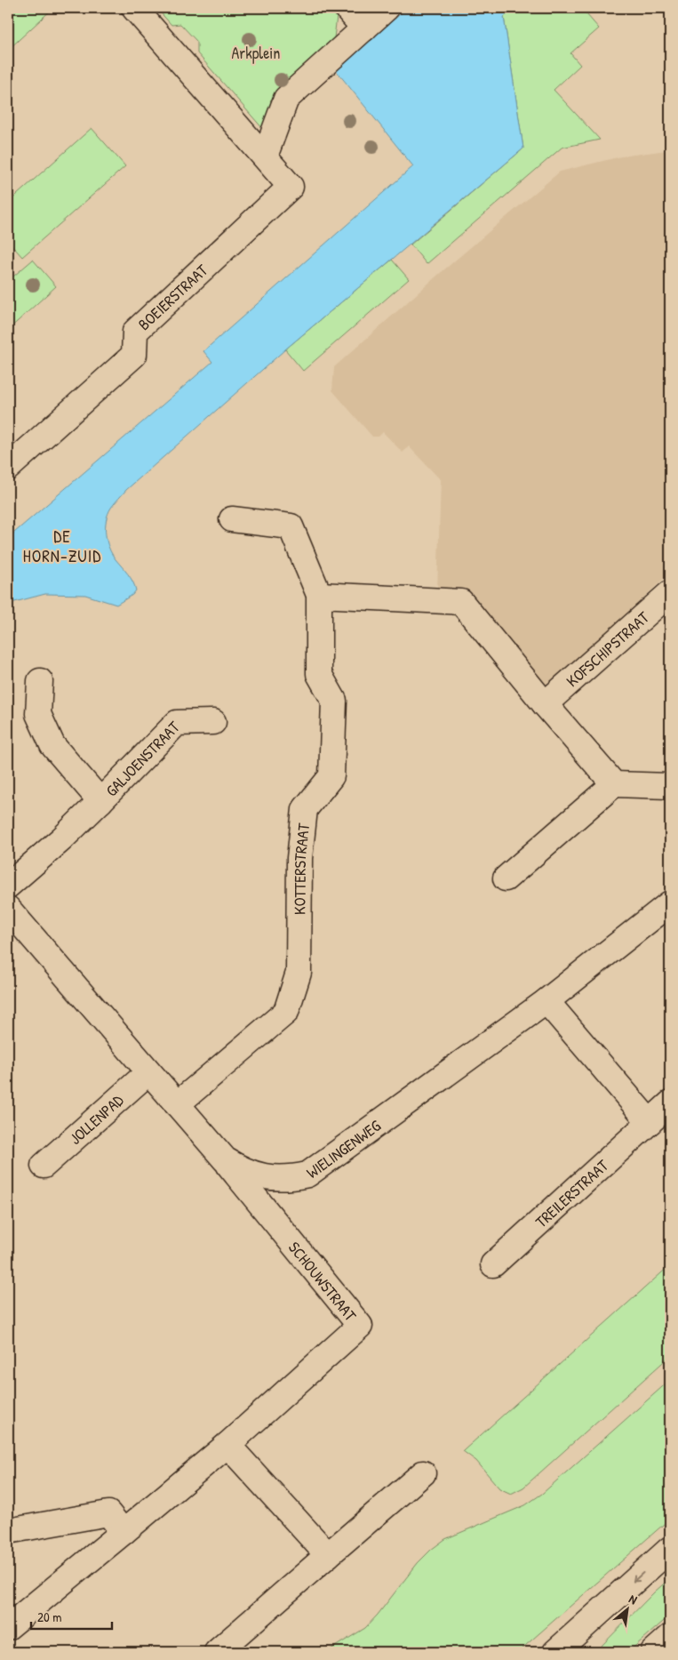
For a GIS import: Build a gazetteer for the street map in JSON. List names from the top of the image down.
{
  "streets": {
    "street": [
      "BOEIERSTRAAT",
      "KOFSCHIPSTRAAT",
      "GALJOENSTRAAT",
      "KOTTERSTRAAT",
      "JOLLENPAD",
      "WIELINGENWEG",
      "TREILERSTRAAT",
      "SCHOUWSTRAAT"
    ]
  },
  "crossings": [
    ["KOTTERSTRAAT", "WIELINGENWEG"],
    ["JOLLENPAD", "WIELINGENWEG"],
    ["WIELINGENWEG", "SCHOUWSTRAAT"]
  ],
  "districts": ["DE HORN-ZUID"],
  "parks": ["Arkplein"],
  "scale_bar": "20 m",
  "north": "top right"
}
